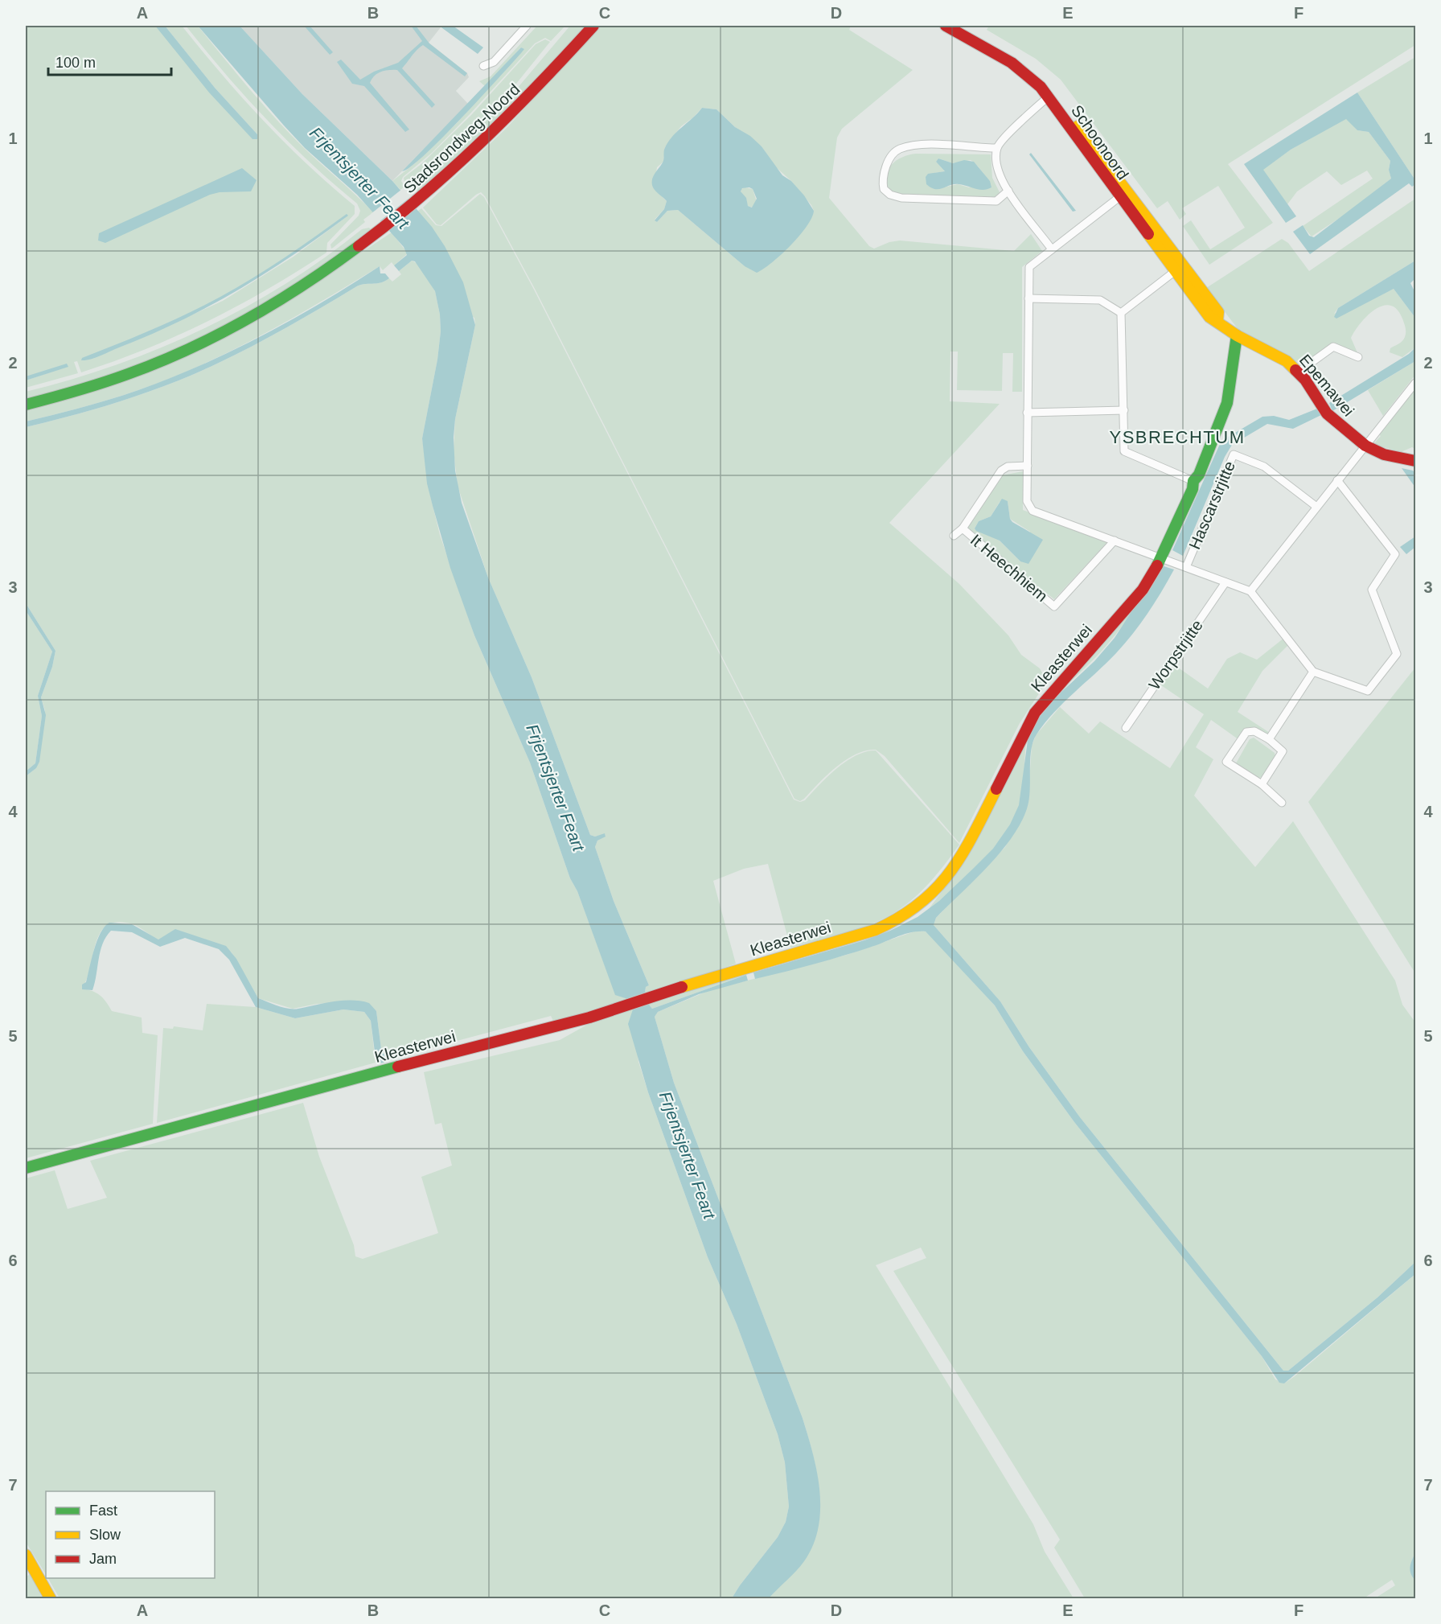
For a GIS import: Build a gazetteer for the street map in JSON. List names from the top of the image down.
{
  "streets": {
    "street": [
      "Stadsrondweg-Noord",
      "Schoonoord",
      "Epemawei",
      "Hascarstrjitte",
      "It Heechhiem",
      "Worpstrjitte",
      "Kleasterwei"
    ]
  },
  "crossings": [
    ["Schoonoord", "Epemawei"],
    ["Schoonoord", "Hascarstrjitte"],
    ["Epemawei", "Hascarstrjitte"],
    ["Epemawei", "Kleasterwei"],
    ["Hascarstrjitte", "It Heechhiem"],
    ["Hascarstrjitte", "Worpstrjitte"],
    ["Hascarstrjitte", "Kleasterwei"]
  ],
  "districts": ["YSBRECHTUM"],
  "water": ["Frjentsjerter Feart"],
  "legend": ["Fast", "Slow", "Jam"],
  "scale_bar": "100 m",
  "grid": {
    "columns": [
      "A",
      "B",
      "C",
      "D",
      "E",
      "F"
    ],
    "rows": [
      "1",
      "2",
      "3",
      "4",
      "5",
      "6",
      "7"
    ]
  }
}
